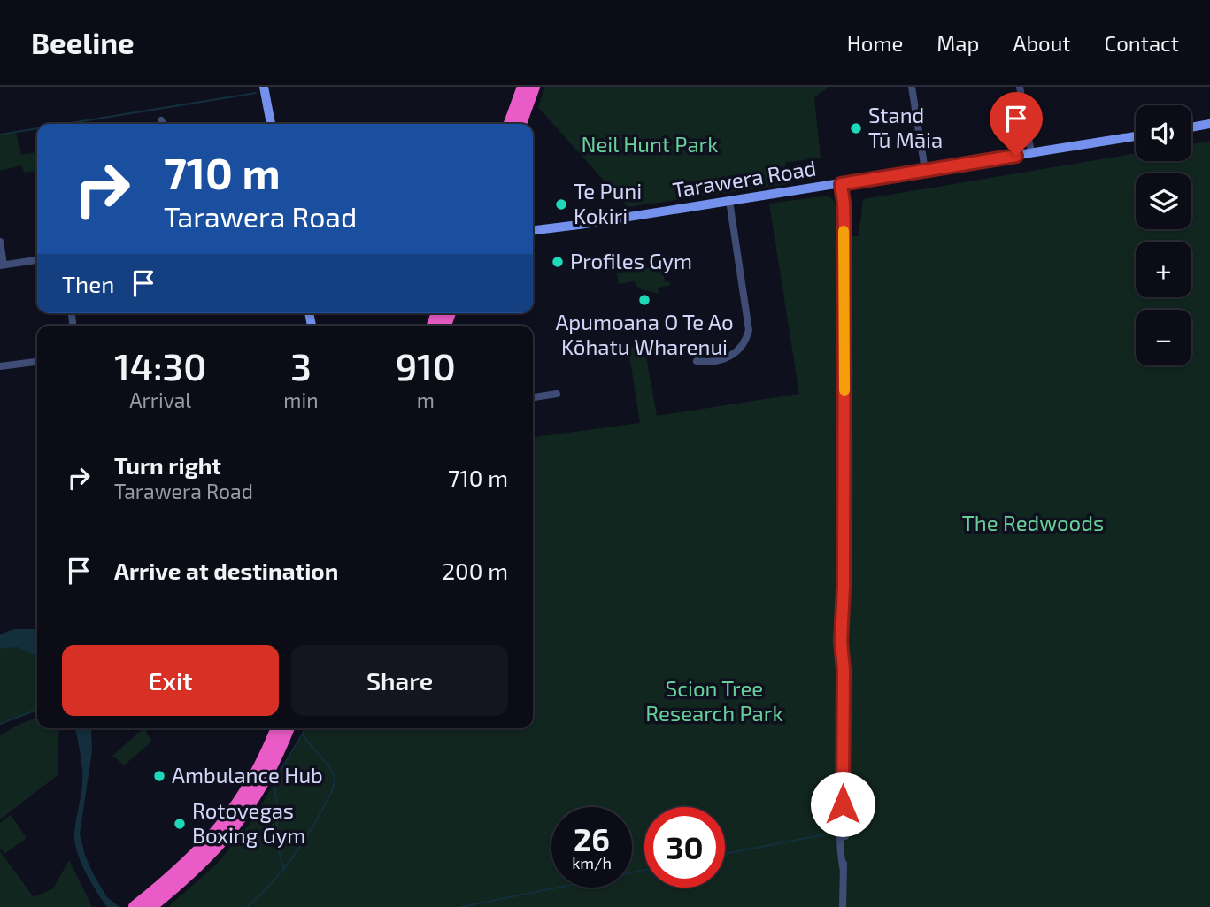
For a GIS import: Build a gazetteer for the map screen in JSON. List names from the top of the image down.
{
  "streets": {
    "main road": ["Tarawera Road"]
  },
  "parks": ["Neil Hunt Park", "The Redwoods", "Scion Tree Research Park"],
  "places": [
    "Stand Tū Māia",
    "Te Puni Kokiri",
    "Profiles Gym",
    "Apumoana O Te Ao Kōhatu Wharenui",
    "Ambulance Hub",
    "Rotovegas Boxing Gym"
  ],
  "page": {
    "header": "Beeline",
    "nav": [
      "Home",
      "Map",
      "About",
      "Contact"
    ],
    "map_buttons": ["+", "−"],
    "turn": ["710 m", "Tarawera Road"],
    "then": "Then",
    "eta": [
      "14:30",
      "Arrival",
      "3",
      "min",
      "910",
      "m"
    ],
    "list": [
      {
        "name": "Turn right",
        "note": "Tarawera Road",
        "value": "710 m"
      },
      {
        "name": "Arrive at destination",
        "value": "200 m"
      }
    ],
    "buttons": ["Exit", "Share"],
    "speed": "26 km/h",
    "limit": "30"
  }
}
